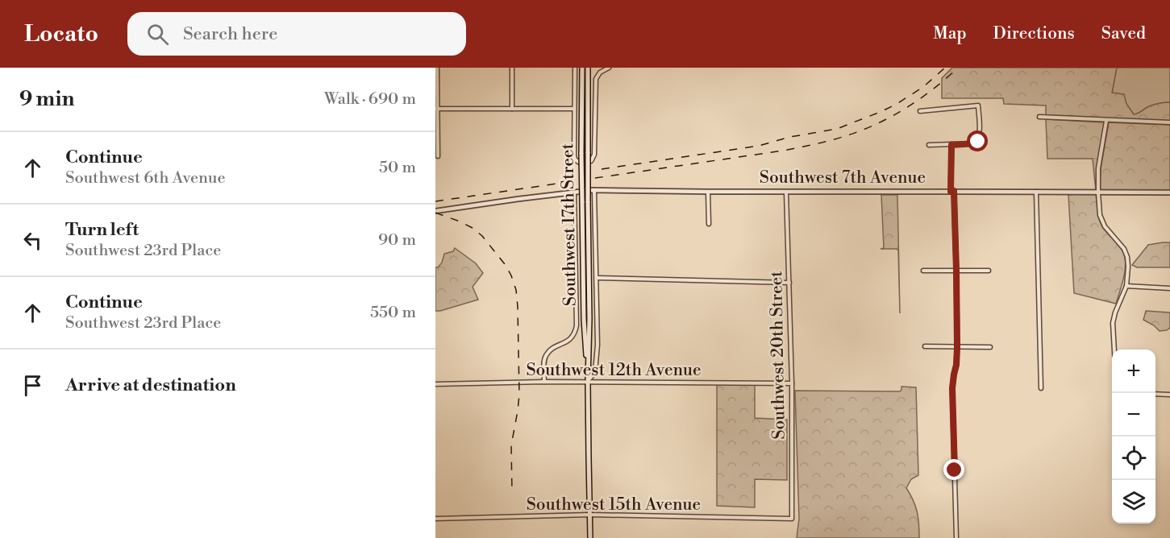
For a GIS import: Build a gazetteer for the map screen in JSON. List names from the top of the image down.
{
  "streets": {
    "main road": ["Southwest 17th Street"],
    "street": [
      "Southwest 7th Avenue",
      "Southwest 20th Street",
      "Southwest 12th Avenue",
      "Southwest 15th Avenue"
    ]
  },
  "crossings": [
    ["Southwest 7th Avenue", "Southwest 20th Street"],
    ["Southwest 17th Street", "Southwest 12th Avenue"],
    ["Southwest 17th Street", "Southwest 15th Avenue"],
    ["Southwest 20th Street", "Southwest 12th Avenue"],
    ["Southwest 20th Street", "Southwest 15th Avenue"]
  ],
  "page": {
    "header": "Locato",
    "search": "Search here",
    "nav": ["Map", "Directions", "Saved"],
    "heading": ["9 min", "Walk · 690 m"],
    "list": [
      ["Continue", "Southwest 6th Avenue", "50 m"],
      ["Turn left", "Southwest 23rd Place", "90 m"],
      ["Continue", "Southwest 23rd Place", "550 m"],
      "Arrive at destination"
    ],
    "map_buttons": ["+", "−"]
  }
}
